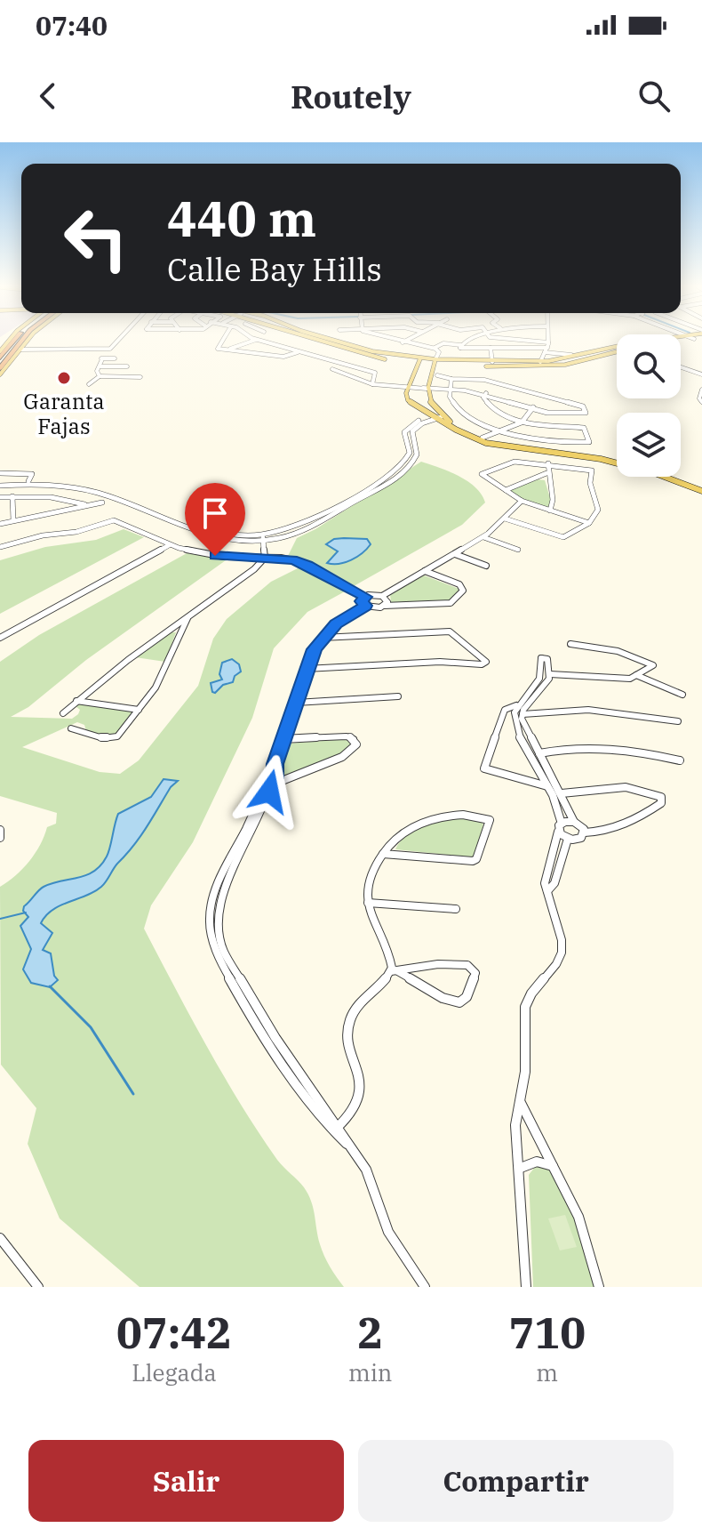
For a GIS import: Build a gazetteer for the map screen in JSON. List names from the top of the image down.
{
  "places": ["Garanta Fajas"],
  "page": {
    "status": "07:40",
    "header": "Routely",
    "turn": ["440 m", "Calle Bay Hills"],
    "eta": [
      "07:42",
      "Llegada",
      "2",
      "min",
      "710",
      "m"
    ],
    "buttons": ["Salir", "Compartir"]
  }
}
